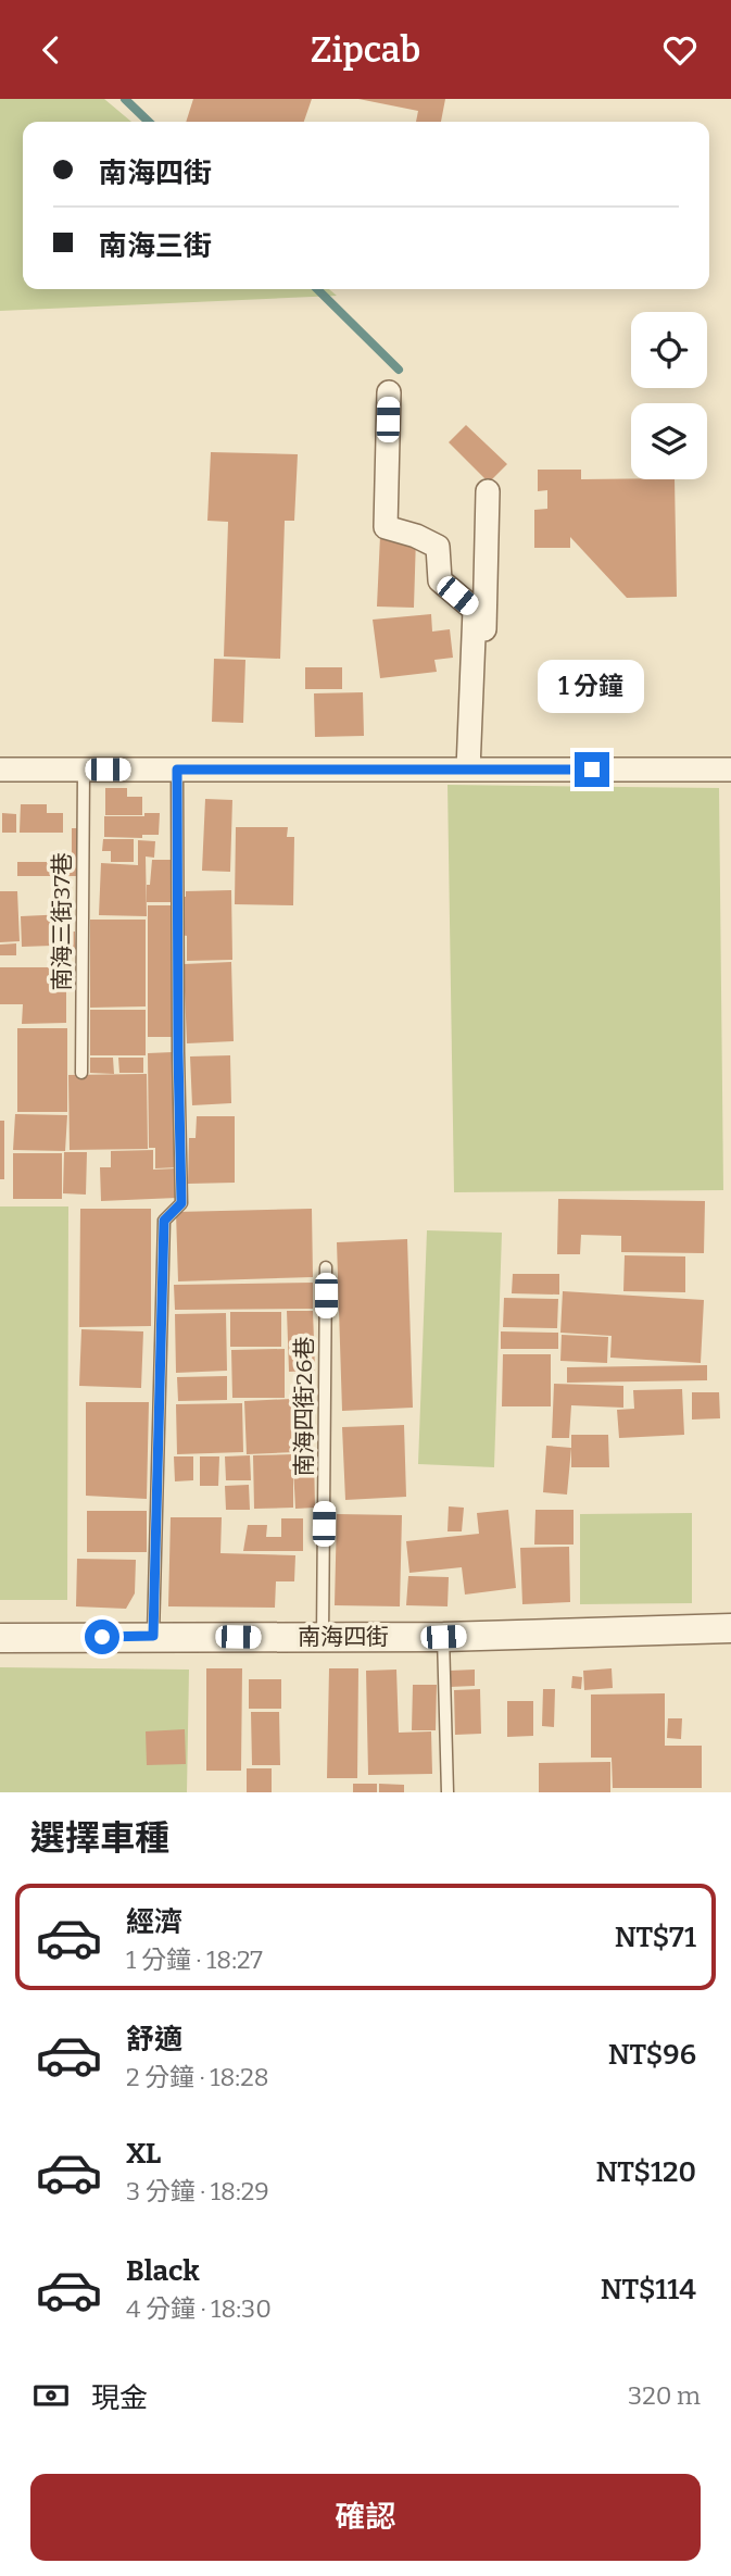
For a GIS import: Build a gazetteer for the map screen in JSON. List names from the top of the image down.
{
  "streets": {
    "street": ["南海四街"],
    "lane": ["南海三街37巷", "南海四街26巷"]
  },
  "crossings": [
    ["南海四街26巷", "南海四街"]
  ],
  "page": {
    "header": "Zipcab",
    "banner": ["南海四街", "南海三街"],
    "bubble": "1 分鐘",
    "heading": "選擇車種",
    "list": [
      {
        "name": "經濟",
        "note": "1 分鐘 · 18:27",
        "value": "NT$71"
      },
      {
        "name": "舒適",
        "note": "2 分鐘 · 18:28",
        "value": "NT$96"
      },
      {
        "name": "XL",
        "note": "3 分鐘 · 18:29",
        "value": "NT$120"
      },
      {
        "name": "Black",
        "note": "4 分鐘 · 18:30",
        "value": "NT$114"
      }
    ],
    "pay": ["現金", "320 m"],
    "buttons": "確認"
  }
}
